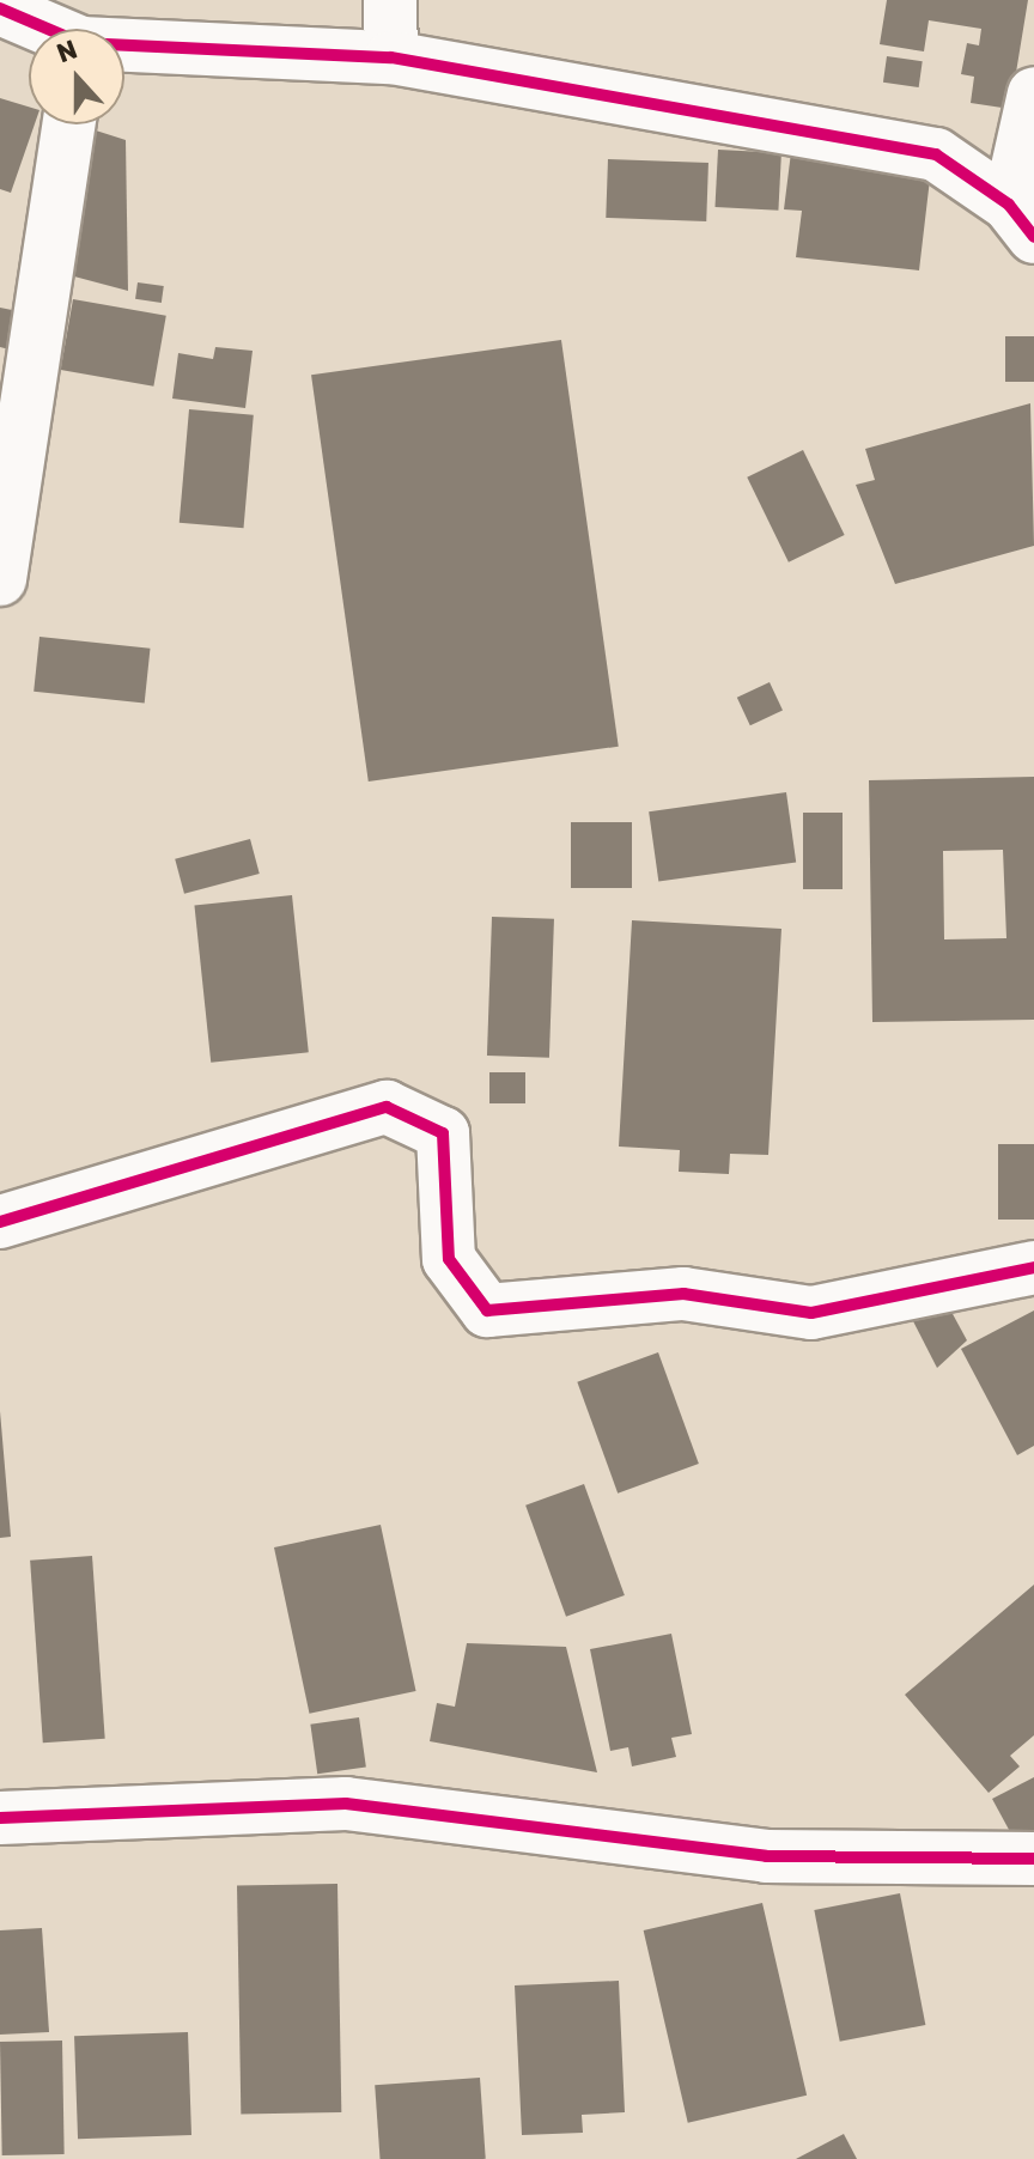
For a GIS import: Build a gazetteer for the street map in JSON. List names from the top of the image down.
{
  "north": "top"
}
